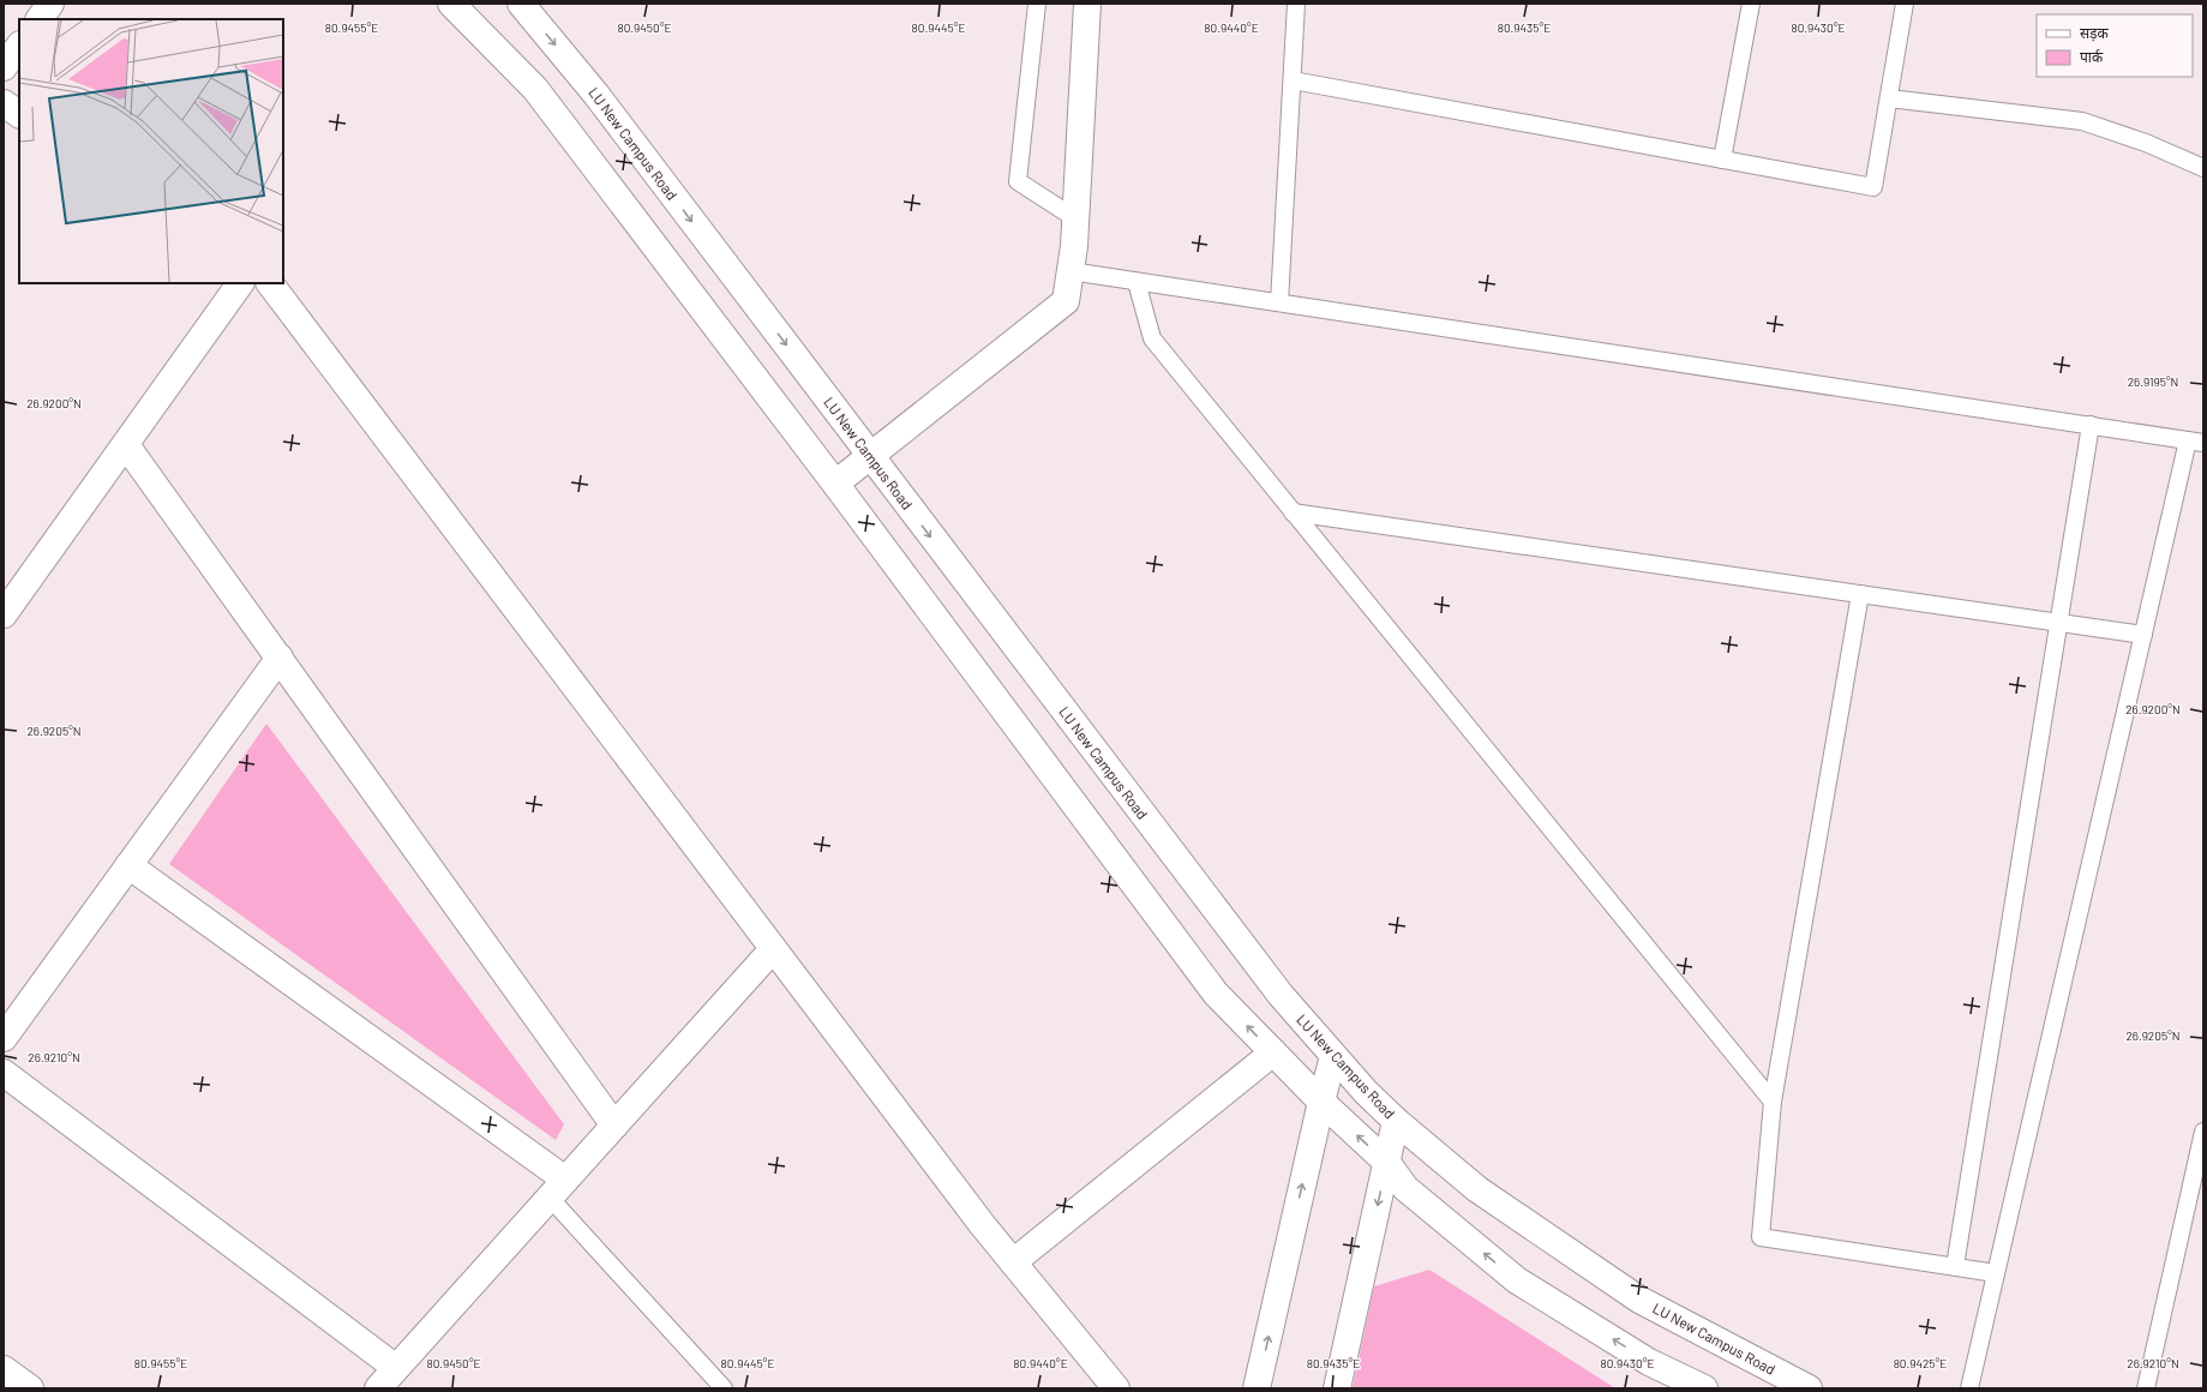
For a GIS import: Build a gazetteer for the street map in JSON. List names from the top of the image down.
{
  "streets": {
    "street": ["LU New Campus Road"]
  },
  "legend": ["सड़क", "पार्क"],
  "coordinates": [
    "80.9455°E",
    "80.9450°E",
    "80.9445°E",
    "80.9440°E",
    "80.9435°E",
    "80.9430°E",
    "26.9195°N",
    "26.9200°N",
    "26.9205°N",
    "26.9210°N",
    "80.9425°E"
  ]
}
